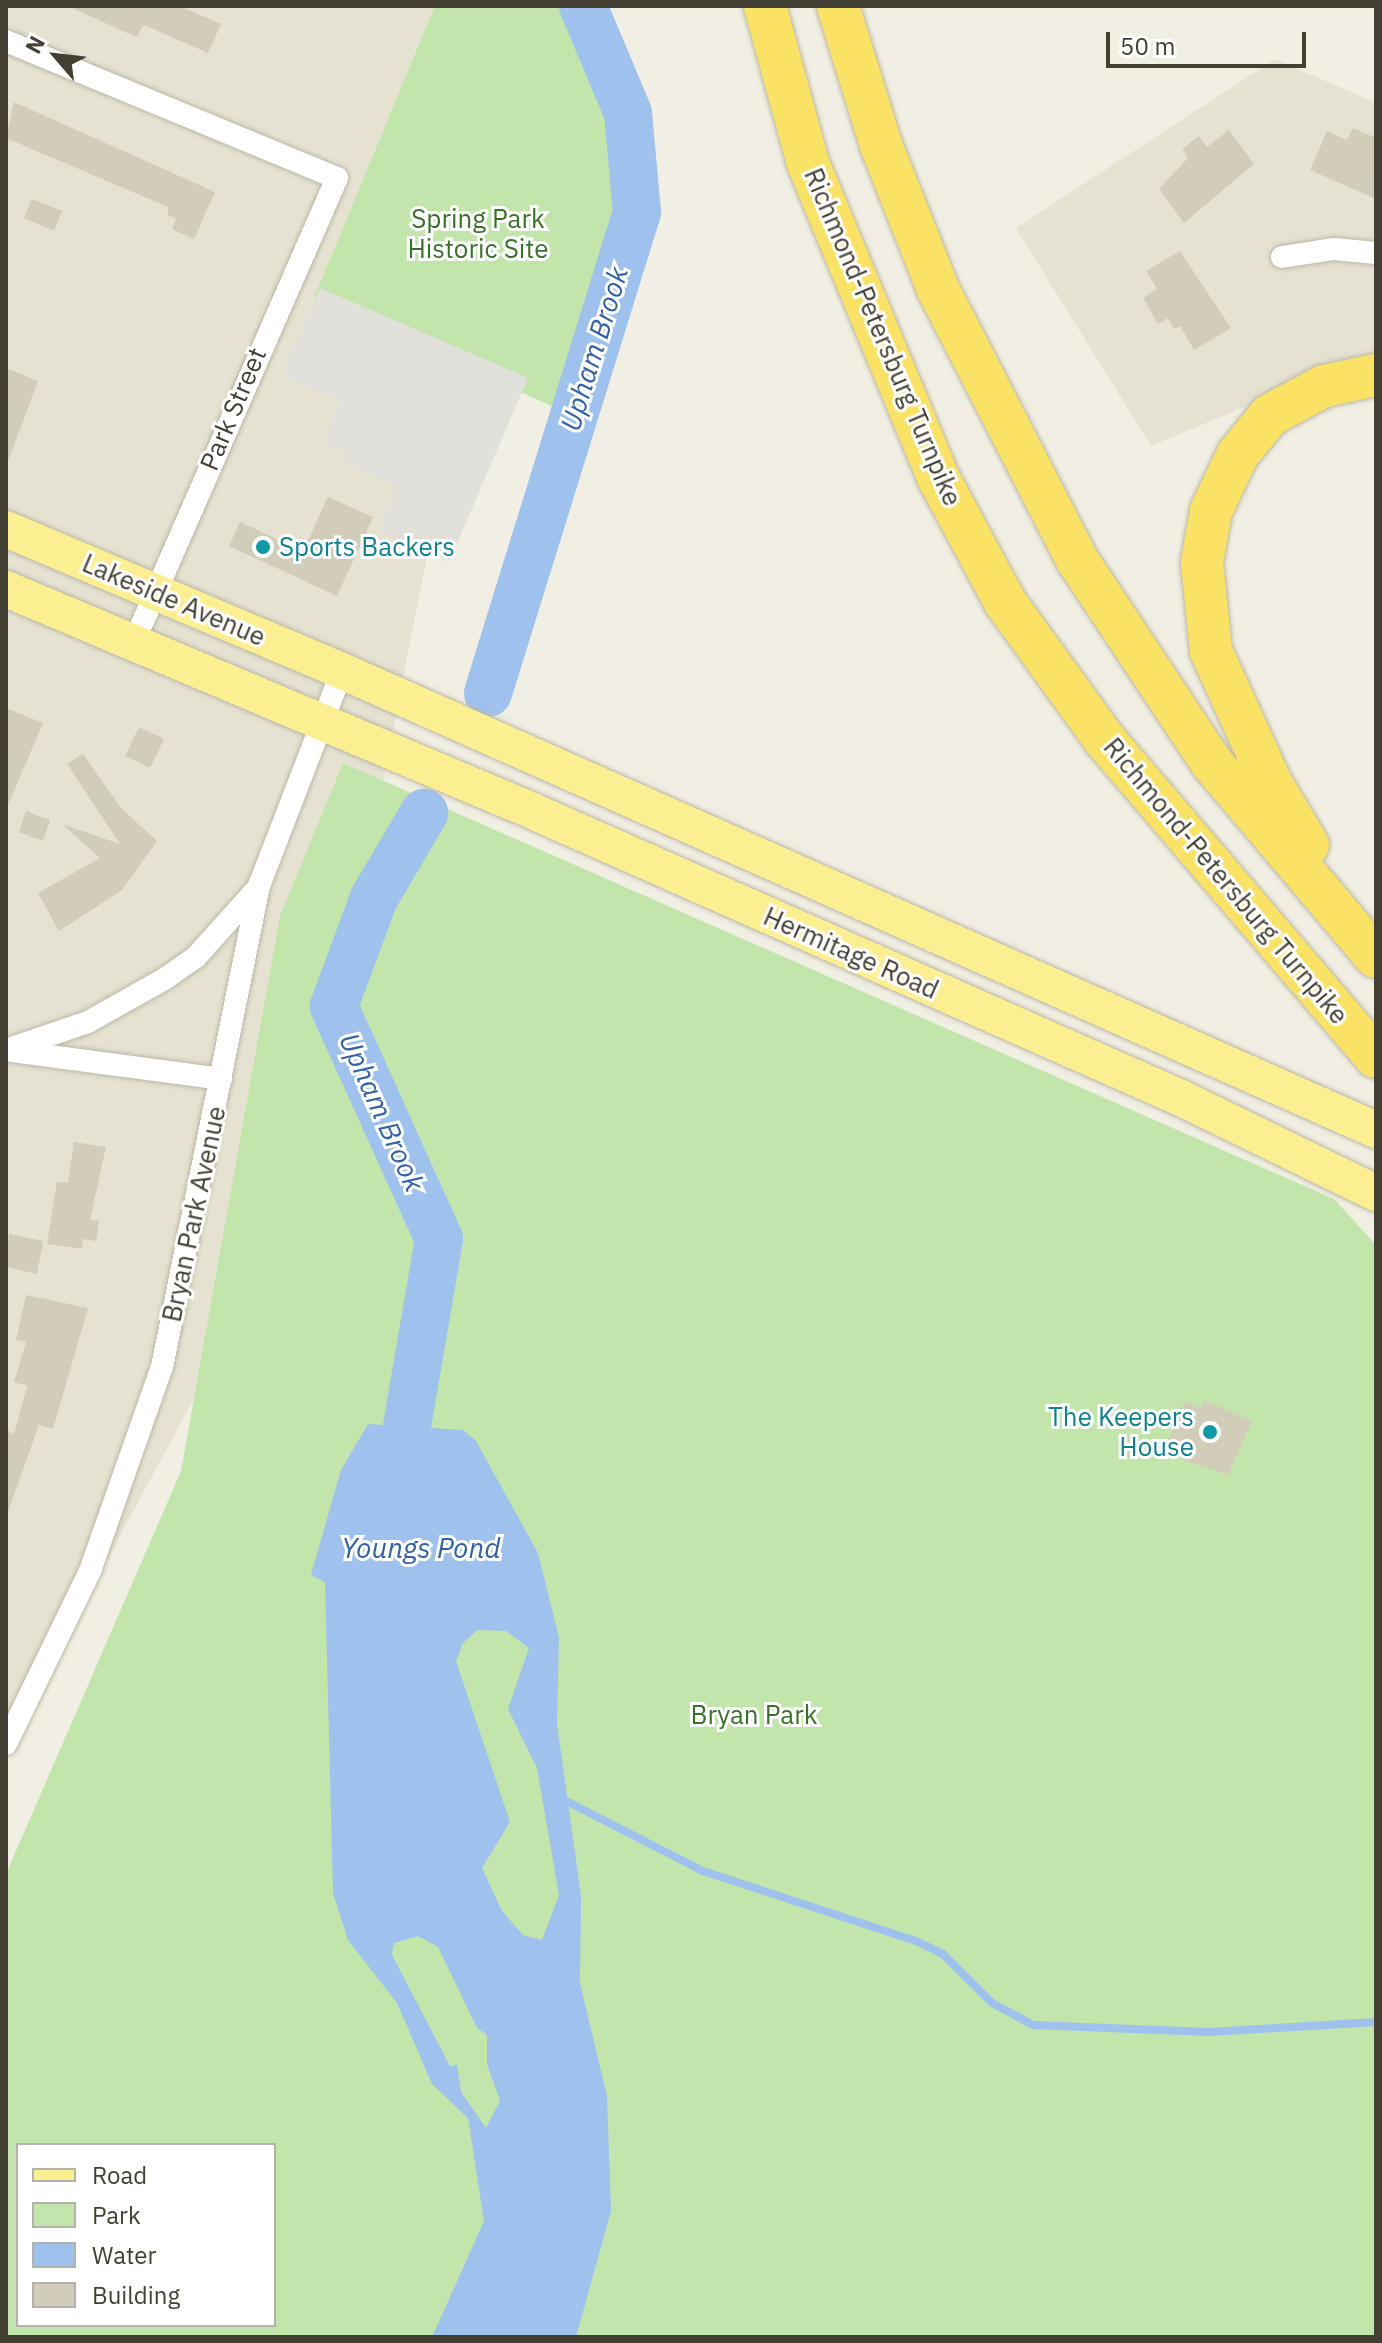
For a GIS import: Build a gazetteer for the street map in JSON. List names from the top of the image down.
{
  "streets": {
    "highway": ["Richmond-Petersburg Turnpike"],
    "main road": ["Lakeside Avenue", "Hermitage Road"],
    "street": ["Park Street", "Bryan Park Avenue"]
  },
  "crossings": [
    ["Park Street", "Lakeside Avenue"],
    ["Lakeside Avenue", "Hermitage Road"],
    ["Lakeside Avenue", "Bryan Park Avenue"],
    ["Hermitage Road", "Bryan Park Avenue"]
  ],
  "water": ["Upham Brook", "Youngs Pond"],
  "parks": ["Spring Park Historic Site", "Bryan Park"],
  "places": ["Sports Backers", "The Keepers House"],
  "legend": [
    "Road",
    "Park",
    "Water",
    "Building"
  ],
  "scale_bar": "50 m",
  "north": "top left"
}
